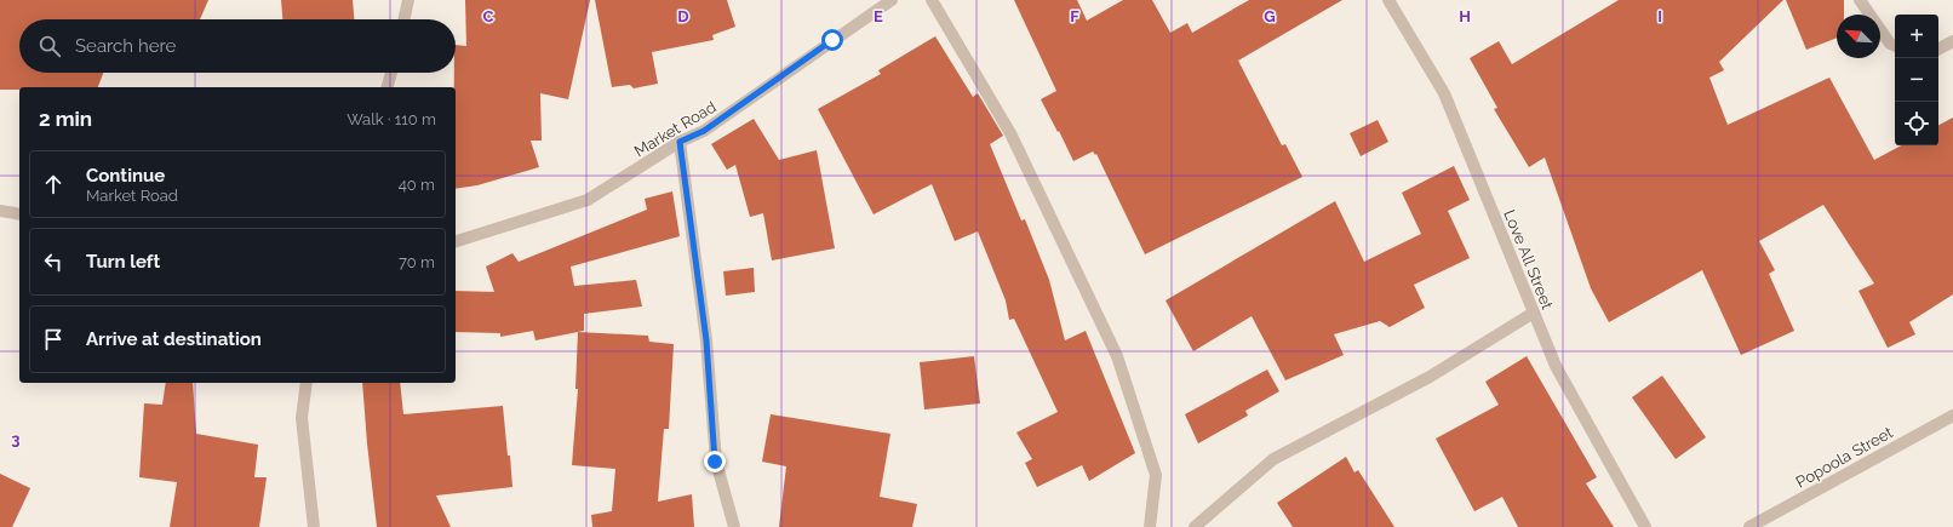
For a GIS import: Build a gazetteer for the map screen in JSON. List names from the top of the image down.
{
  "streets": {
    "street": ["Market Road", "Love All Street", "Popoola Street"]
  },
  "north": "top left",
  "page": {
    "map_buttons": ["+", "−"],
    "search": "Search here",
    "heading": ["2 min", "Walk · 110 m"],
    "list": [
      ["Continue", "Market Road", "40 m"],
      ["Turn left", "70 m"],
      "Arrive at destination"
    ]
  },
  "grid": {
    "columns": [
      "C",
      "D",
      "E",
      "F",
      "G",
      "H",
      "I"
    ],
    "rows": ["3"]
  }
}
